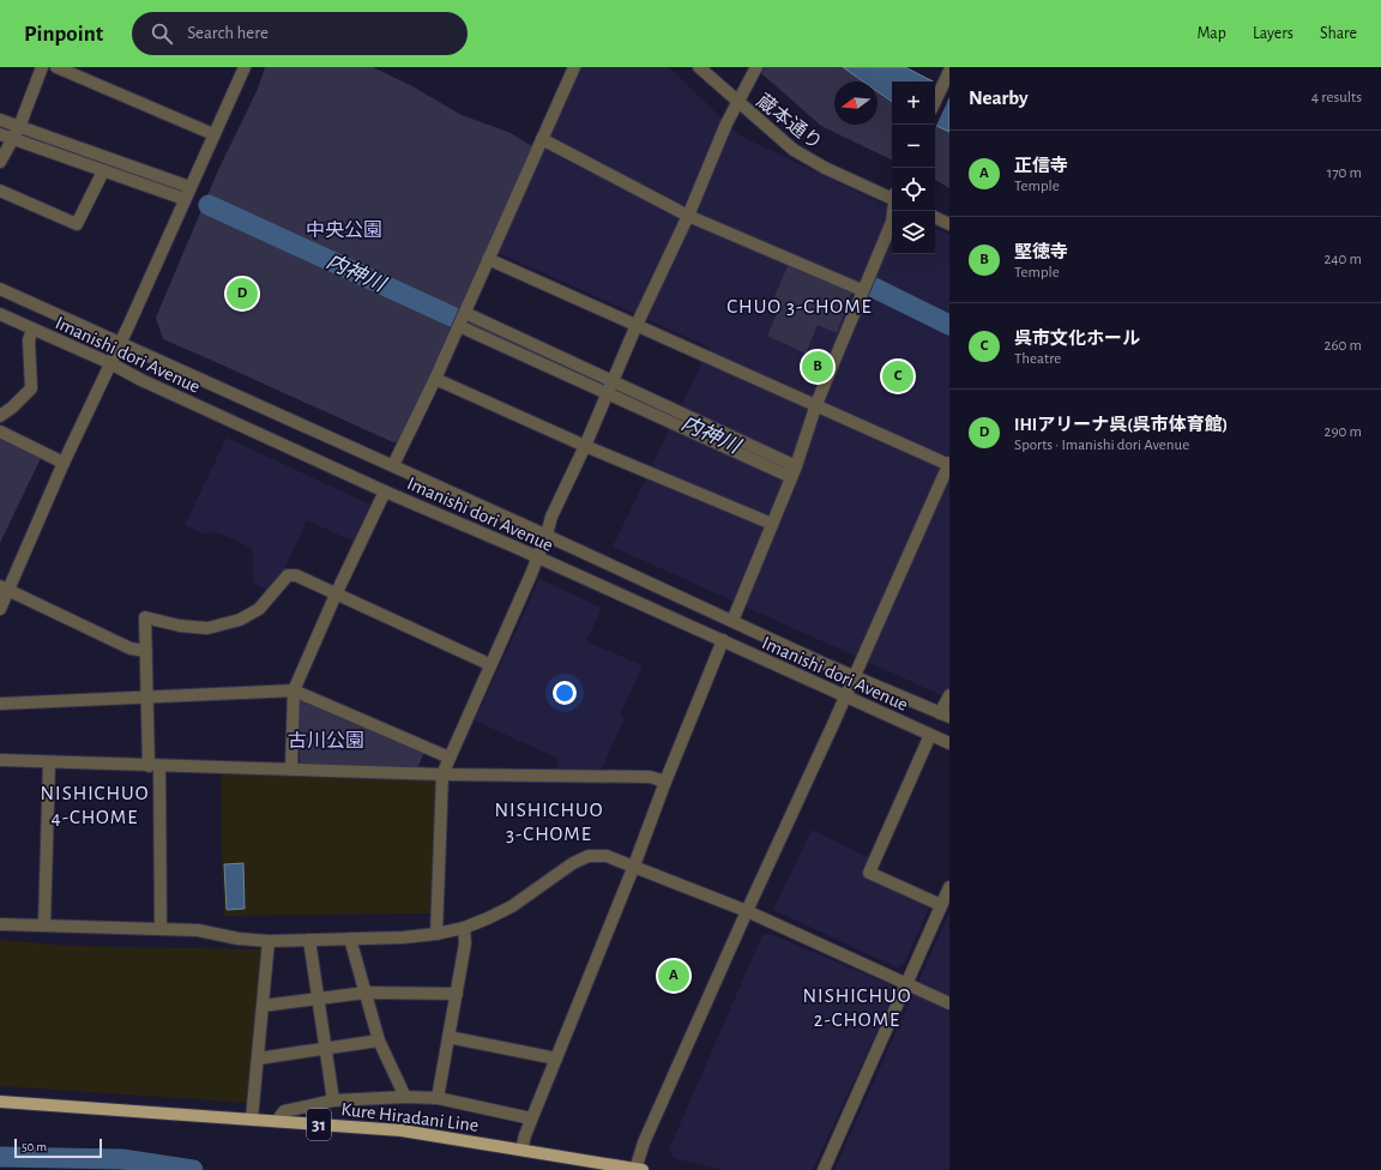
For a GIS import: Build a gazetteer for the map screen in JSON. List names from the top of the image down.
{
  "streets": {
    "main road": ["Kure Hiradani Line", "31"],
    "street": ["蔵本通り", "Imanishi dori Avenue"]
  },
  "districts": [
    "CHUO 3-CHOME",
    "NISHICHUO 4-CHOME",
    "NISHICHUO 3-CHOME",
    "NISHICHUO 2-CHOME"
  ],
  "water": ["内神川"],
  "parks": ["中央公園", "古川公園"],
  "scale_bar": "50 m",
  "north": "left",
  "page": {
    "header": "Pinpoint",
    "search": "Search here",
    "nav": ["Map", "Layers", "Share"],
    "heading": ["Nearby", "4 results"],
    "map_buttons": ["+", "−"],
    "list": [
      {
        "mark": "A",
        "name": "正信寺",
        "note": "Temple",
        "value": "170 m"
      },
      {
        "mark": "B",
        "name": "堅徳寺",
        "note": "Temple",
        "value": "240 m"
      },
      {
        "mark": "C",
        "name": "呉市文化ホール",
        "note": "Theatre",
        "value": "260 m"
      },
      {
        "mark": "D",
        "name": "IHIアリーナ呉(呉市体育館)",
        "note": "Sports · Imanishi dori Avenue",
        "value": "290 m"
      }
    ],
    "pins": [
      "D",
      "B",
      "C",
      "A"
    ],
    "scale": "50 m"
  }
}
